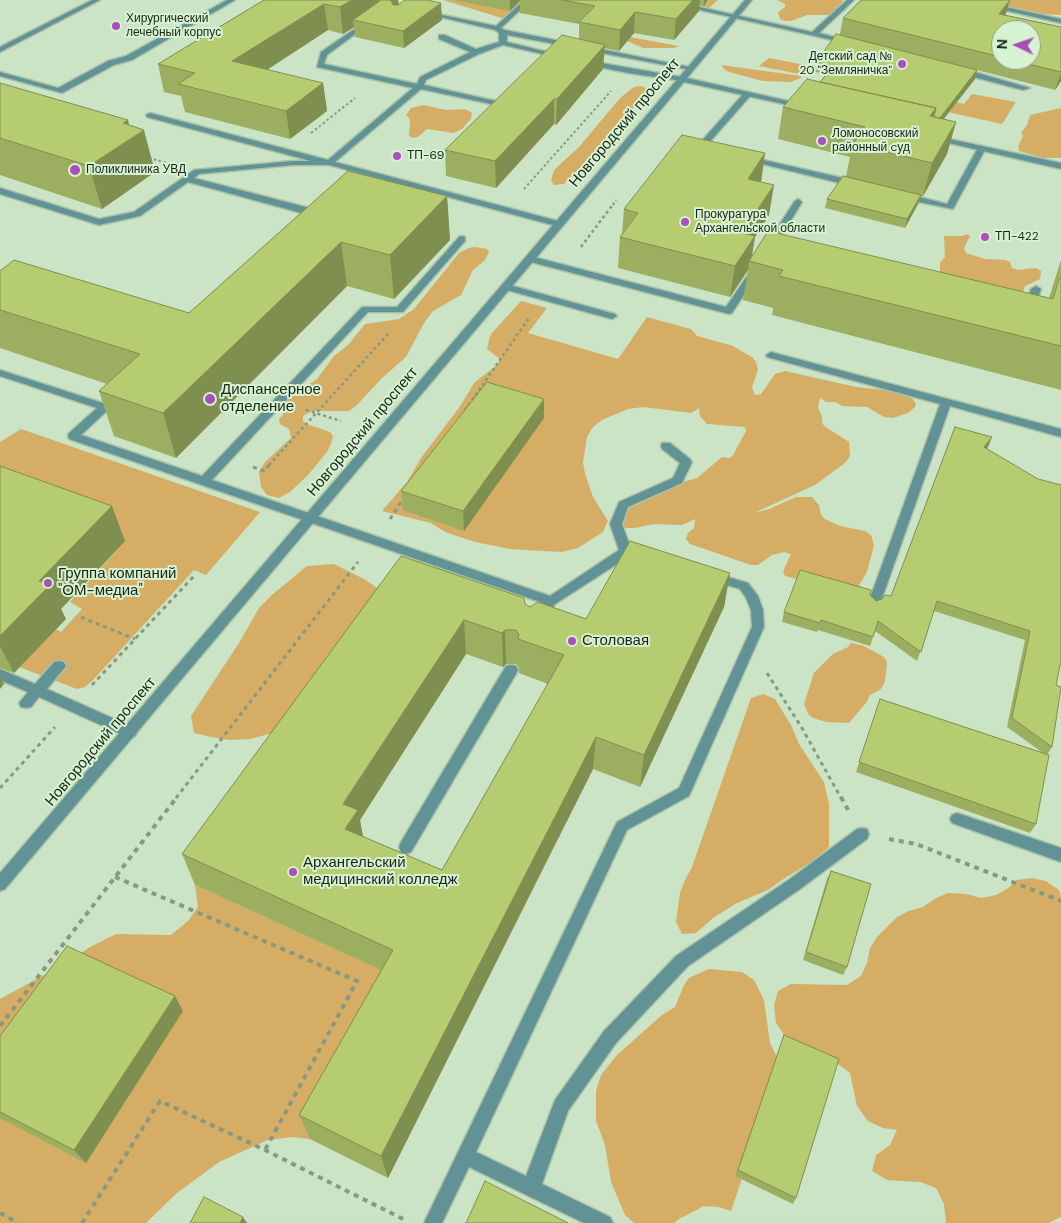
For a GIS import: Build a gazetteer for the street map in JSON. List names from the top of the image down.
{
  "streets": {
    "street": ["Новгородский проспект"]
  },
  "places": [
    "Хирургический лечебный корпус",
    "Детский сад № 20 \"Земляничка\"",
    "Ломоносовский районный cуд",
    "ТП-69",
    "Поликлиника УВД",
    "Прокуратура Архангельской области",
    "ТП-422",
    "Диспансерное отделение",
    "Группа компаний \"ОМ-медиа\"",
    "Столовая",
    "Архангельский медицинский колледж"
  ],
  "north": "left"
}
